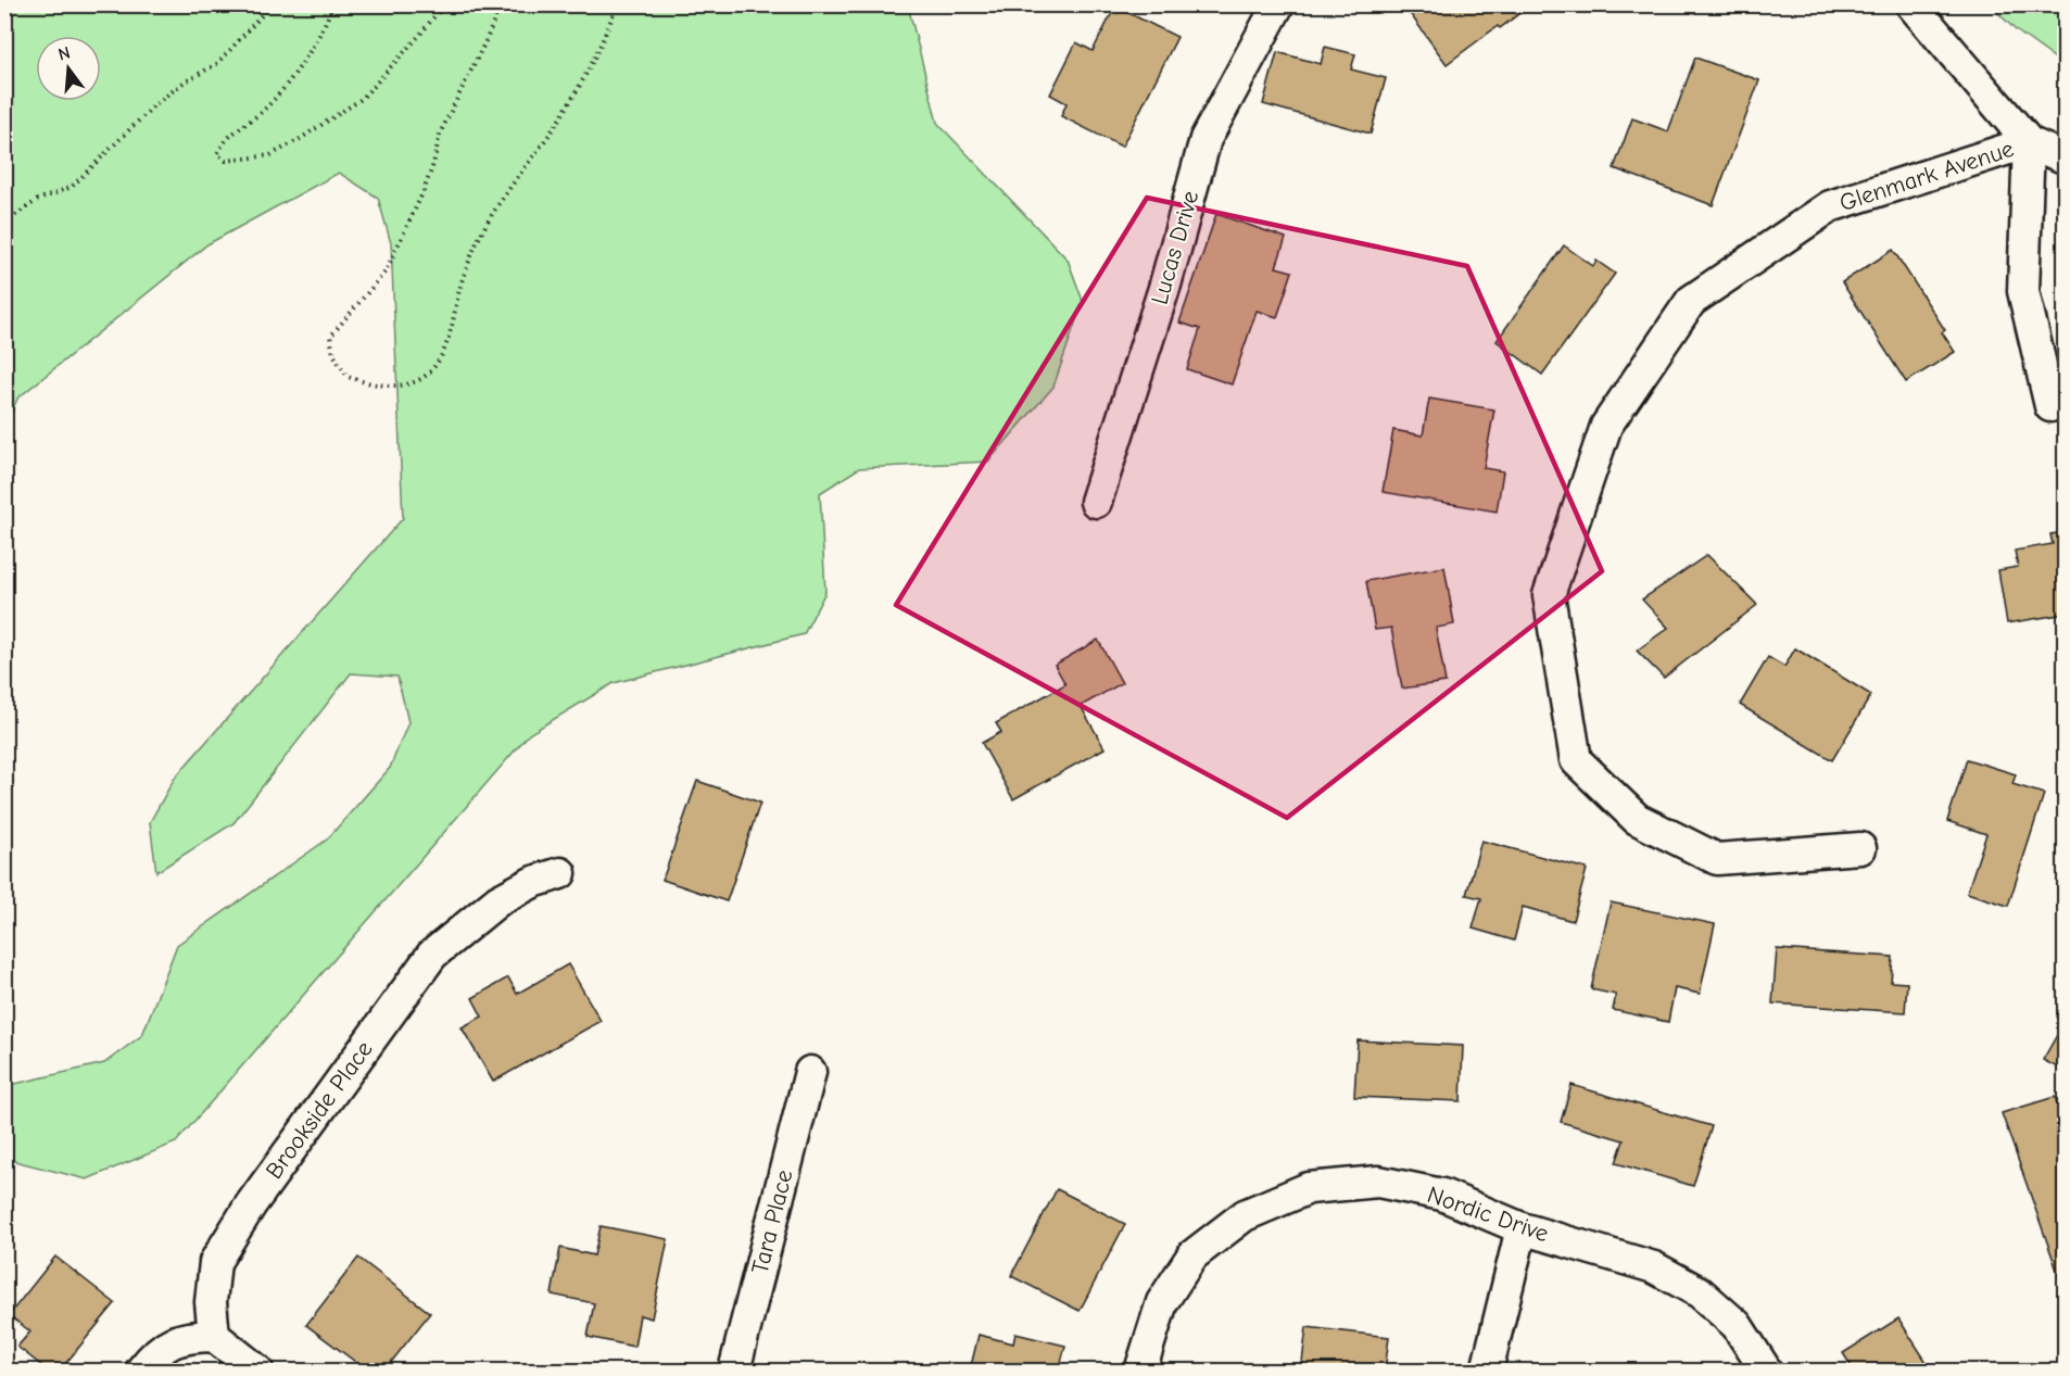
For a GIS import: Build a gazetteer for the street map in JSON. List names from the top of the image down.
{
  "streets": {
    "street": [
      "Glenmark Avenue",
      "Lucas Drive",
      "Brookside Place",
      "Nordic Drive",
      "Tara Place"
    ]
  },
  "north": "top"
}
